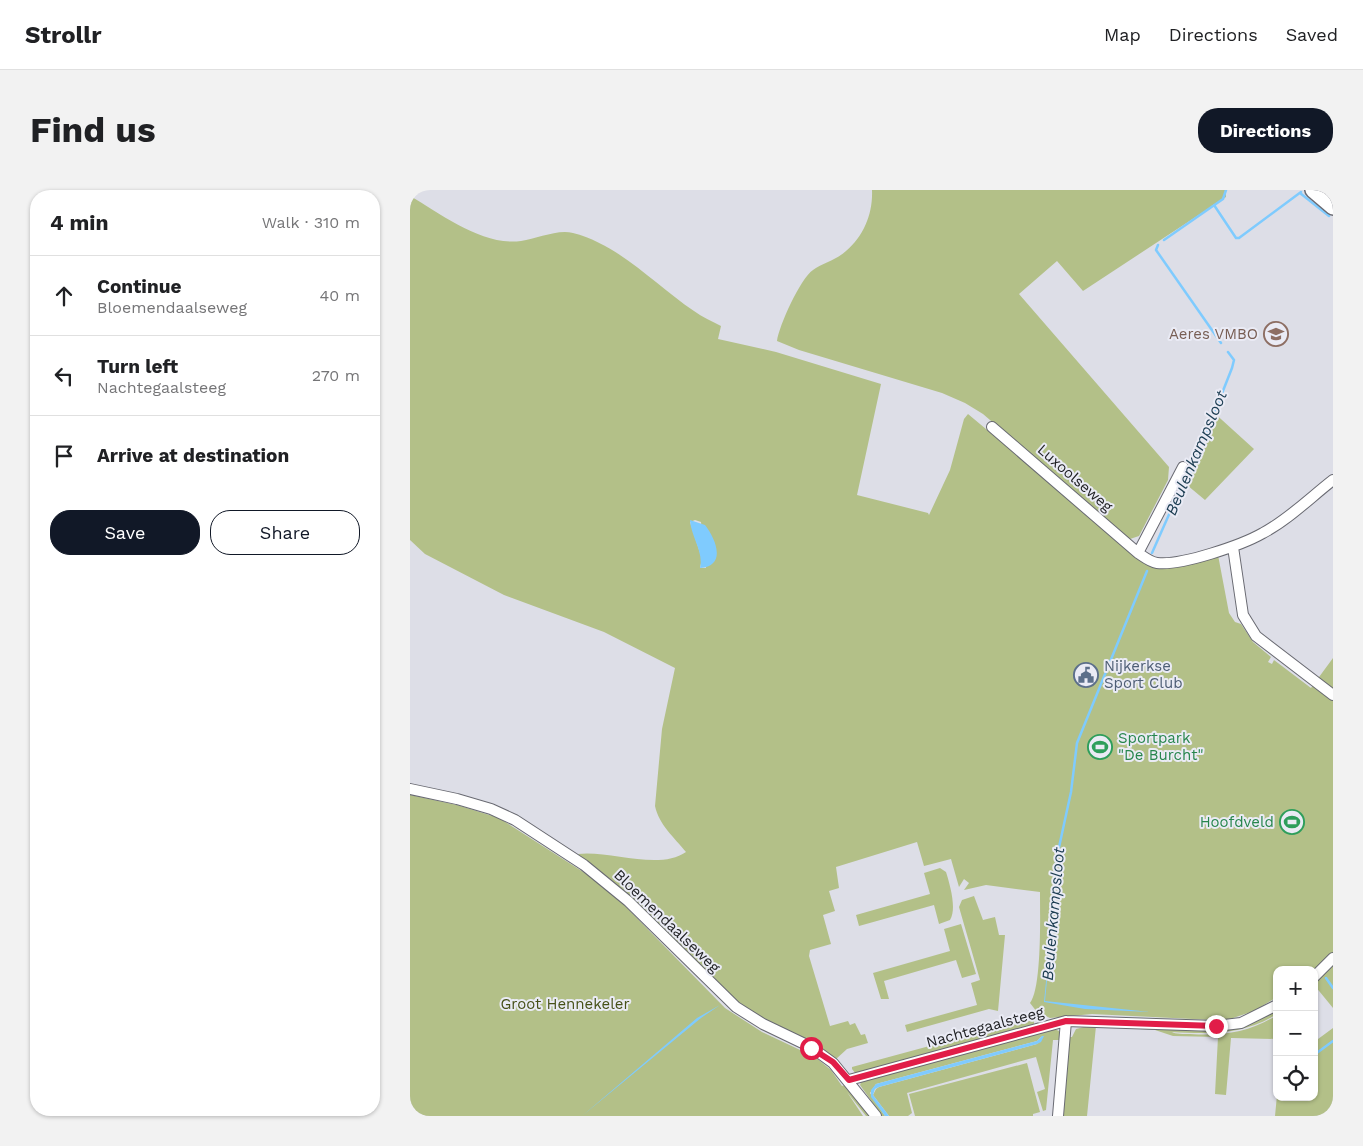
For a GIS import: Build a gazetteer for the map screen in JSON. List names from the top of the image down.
{
  "streets": {
    "street": ["Luxoolseweg", "Bloemendaalseweg", "Nachtegaalsteeg"]
  },
  "crossings": [
    ["Bloemendaalseweg", "Nachtegaalsteeg"]
  ],
  "water": ["Beulenkampsloot"],
  "parks": ["Groot Hennekeler"],
  "places": {
    "school or university": ["Aeres VMBO"],
    "public building": ["Nijkerkse Sport Club"],
    "sports": ["Sportpark \"De Burcht\"", "Hoofdveld"]
  },
  "page": {
    "header": "Strollr",
    "nav": ["Map", "Directions", "Saved"],
    "buttons": [
      "Directions",
      ["Save", "Share"]
    ],
    "title": "Find us",
    "heading": ["4 min", "Walk · 310 m"],
    "list": [
      ["Continue", "Bloemendaalseweg", "40 m"],
      ["Turn left", "Nachtegaalsteeg", "270 m"],
      "Arrive at destination"
    ],
    "map_buttons": ["+", "−"]
  }
}
